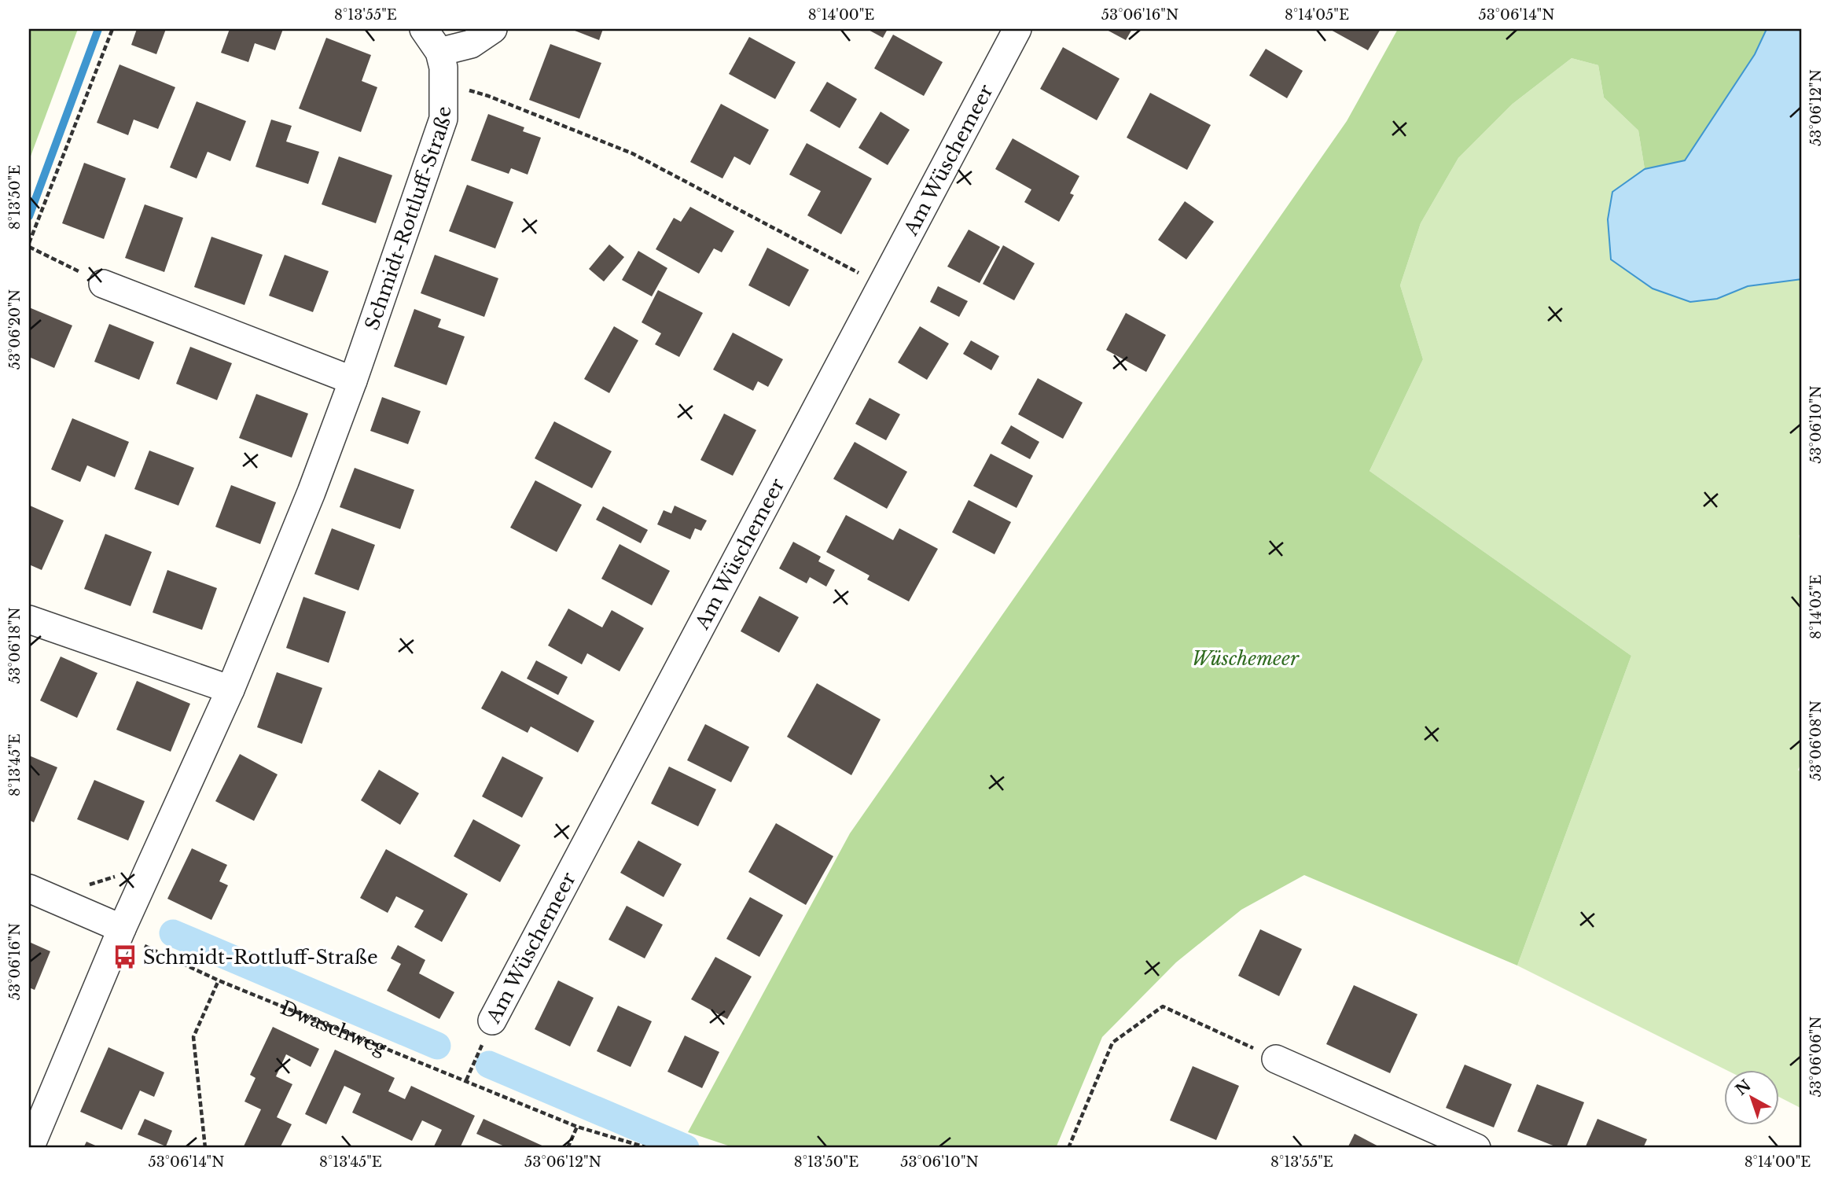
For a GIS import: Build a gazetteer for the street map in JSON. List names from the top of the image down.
{
  "streets": {
    "street": ["Am Wüschemeer", "Schmidt-Rottluff-Straße"],
    "path": ["Dwaschweg"]
  },
  "crossings": [
    ["Am Wüschemeer", "Dwaschweg"],
    ["Schmidt-Rottluff-Straße", "Dwaschweg"]
  ],
  "parks": ["Wüschemeer"],
  "places": {
    "bus stop": ["Schmidt-Rottluff-Straße"]
  },
  "north": "top left",
  "coordinates": [
    "8°13'55\"E",
    "8°14'00\"E",
    "53°06'16\"N",
    "8°14'05\"E",
    "53°06'14\"N",
    "53°06'12\"N",
    "8°13'50\"E",
    "53°06'20\"N",
    "53°06'10\"N",
    "53°06'18\"N",
    "53°06'08\"N",
    "8°13'45\"E",
    "53°06'06\"N"
  ]
}
